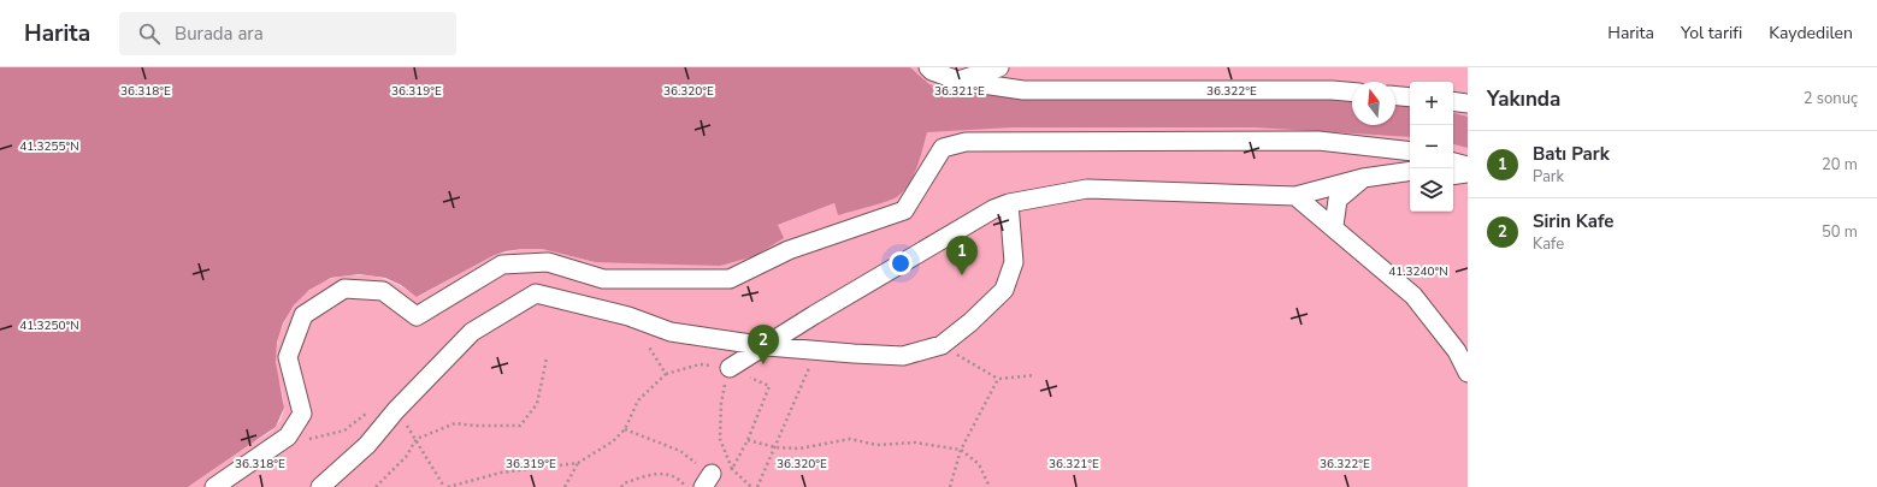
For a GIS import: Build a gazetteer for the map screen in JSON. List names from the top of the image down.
{
  "north": "top",
  "page": {
    "header": "Harita",
    "search": "Burada ara",
    "nav": ["Harita", "Yol tarifi", "Kaydedilen"],
    "heading": ["Yakında", "2 sonuç"],
    "map_buttons": ["+", "−"],
    "list": [
      {
        "mark": "1",
        "name": "Batı Park",
        "note": "Park",
        "value": "20 m"
      },
      {
        "mark": "2",
        "name": "Sirin Kafe",
        "note": "Kafe",
        "value": "50 m"
      }
    ],
    "pins": ["1", "2"]
  },
  "coordinates": [
    "36.318°E",
    "36.319°E",
    "36.320°E",
    "36.321°E",
    "36.322°E",
    "41.3255°N",
    "41.3240°N",
    "41.3250°N"
  ]
}
